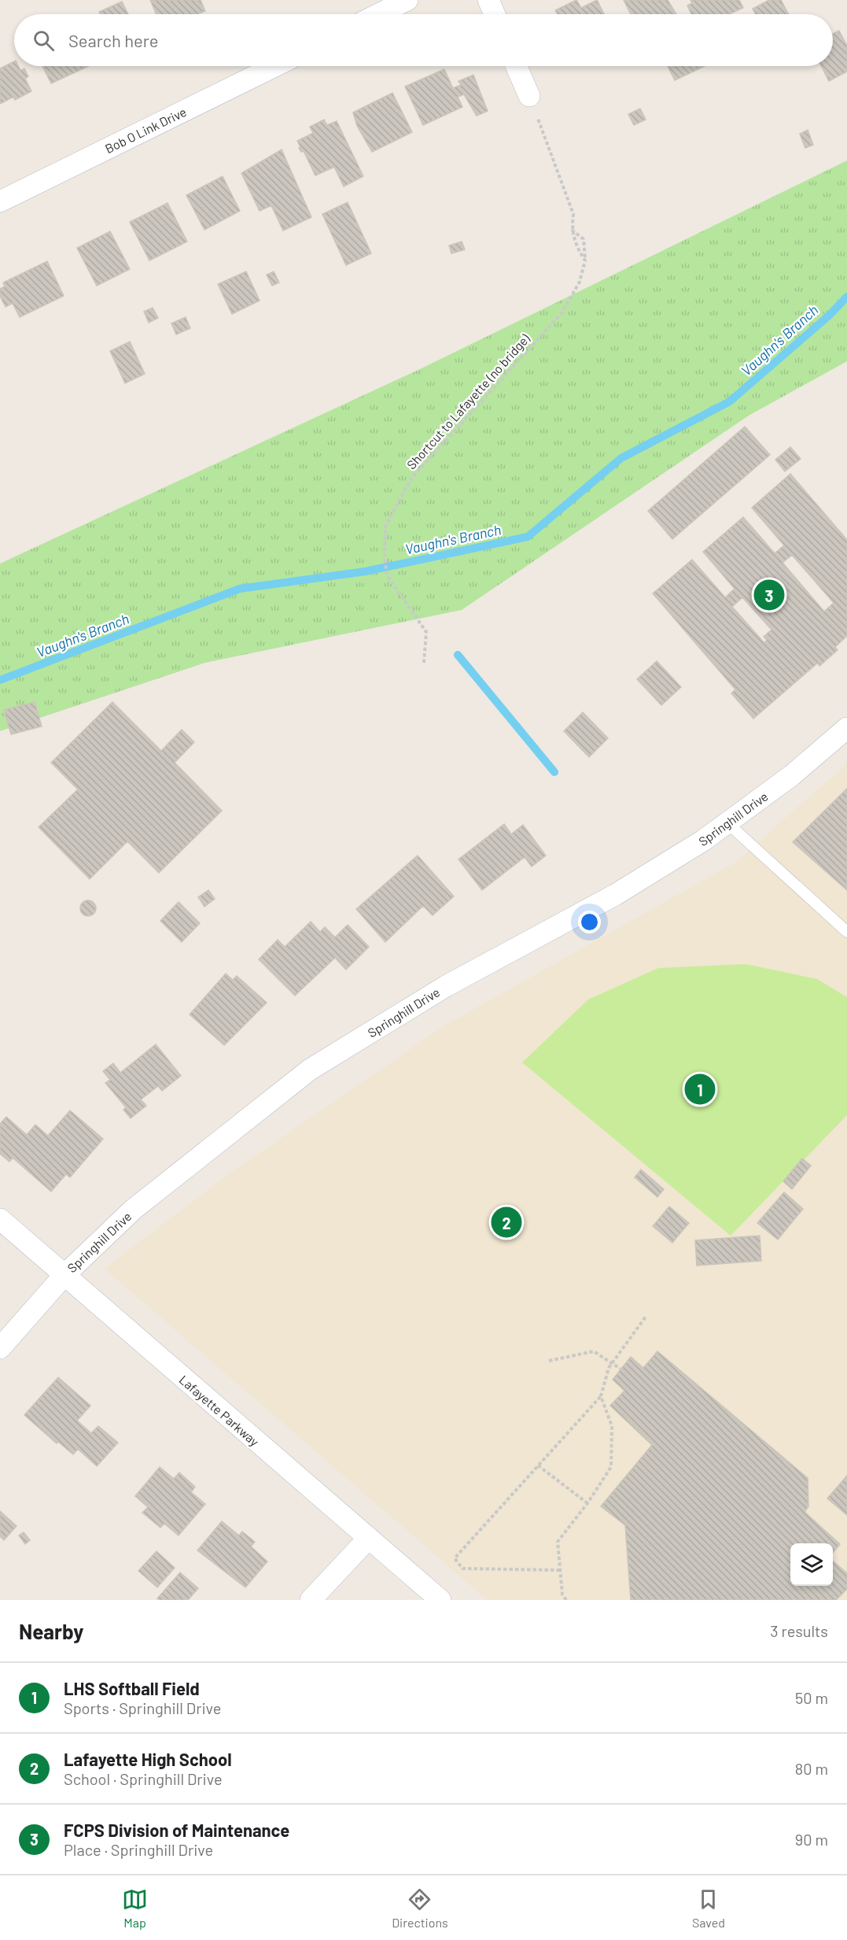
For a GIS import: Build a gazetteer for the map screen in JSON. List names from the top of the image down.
{
  "streets": {
    "street": ["Bob O Link Drive", "Springhill Drive", "Lafayette Parkway"],
    "path": ["Shortcut to Lafayette (no bridge)"]
  },
  "crossings": [
    ["Springhill Drive", "Lafayette Parkway"]
  ],
  "water": ["Vaughn's Branch"],
  "page": {
    "search": "Search here",
    "pins": ["3", "1", "2"],
    "heading": ["Nearby", "3 results"],
    "list": [
      {
        "mark": "1",
        "name": "LHS Softball Field",
        "note": "Sports · Springhill Drive",
        "value": "50 m"
      },
      {
        "mark": "2",
        "name": "Lafayette High School",
        "note": "School · Springhill Drive",
        "value": "80 m"
      },
      {
        "mark": "3",
        "name": "FCPS Division of Maintenance",
        "note": "Place · Springhill Drive",
        "value": "90 m"
      }
    ],
    "nav": ["Map", "Directions", "Saved"]
  }
}
